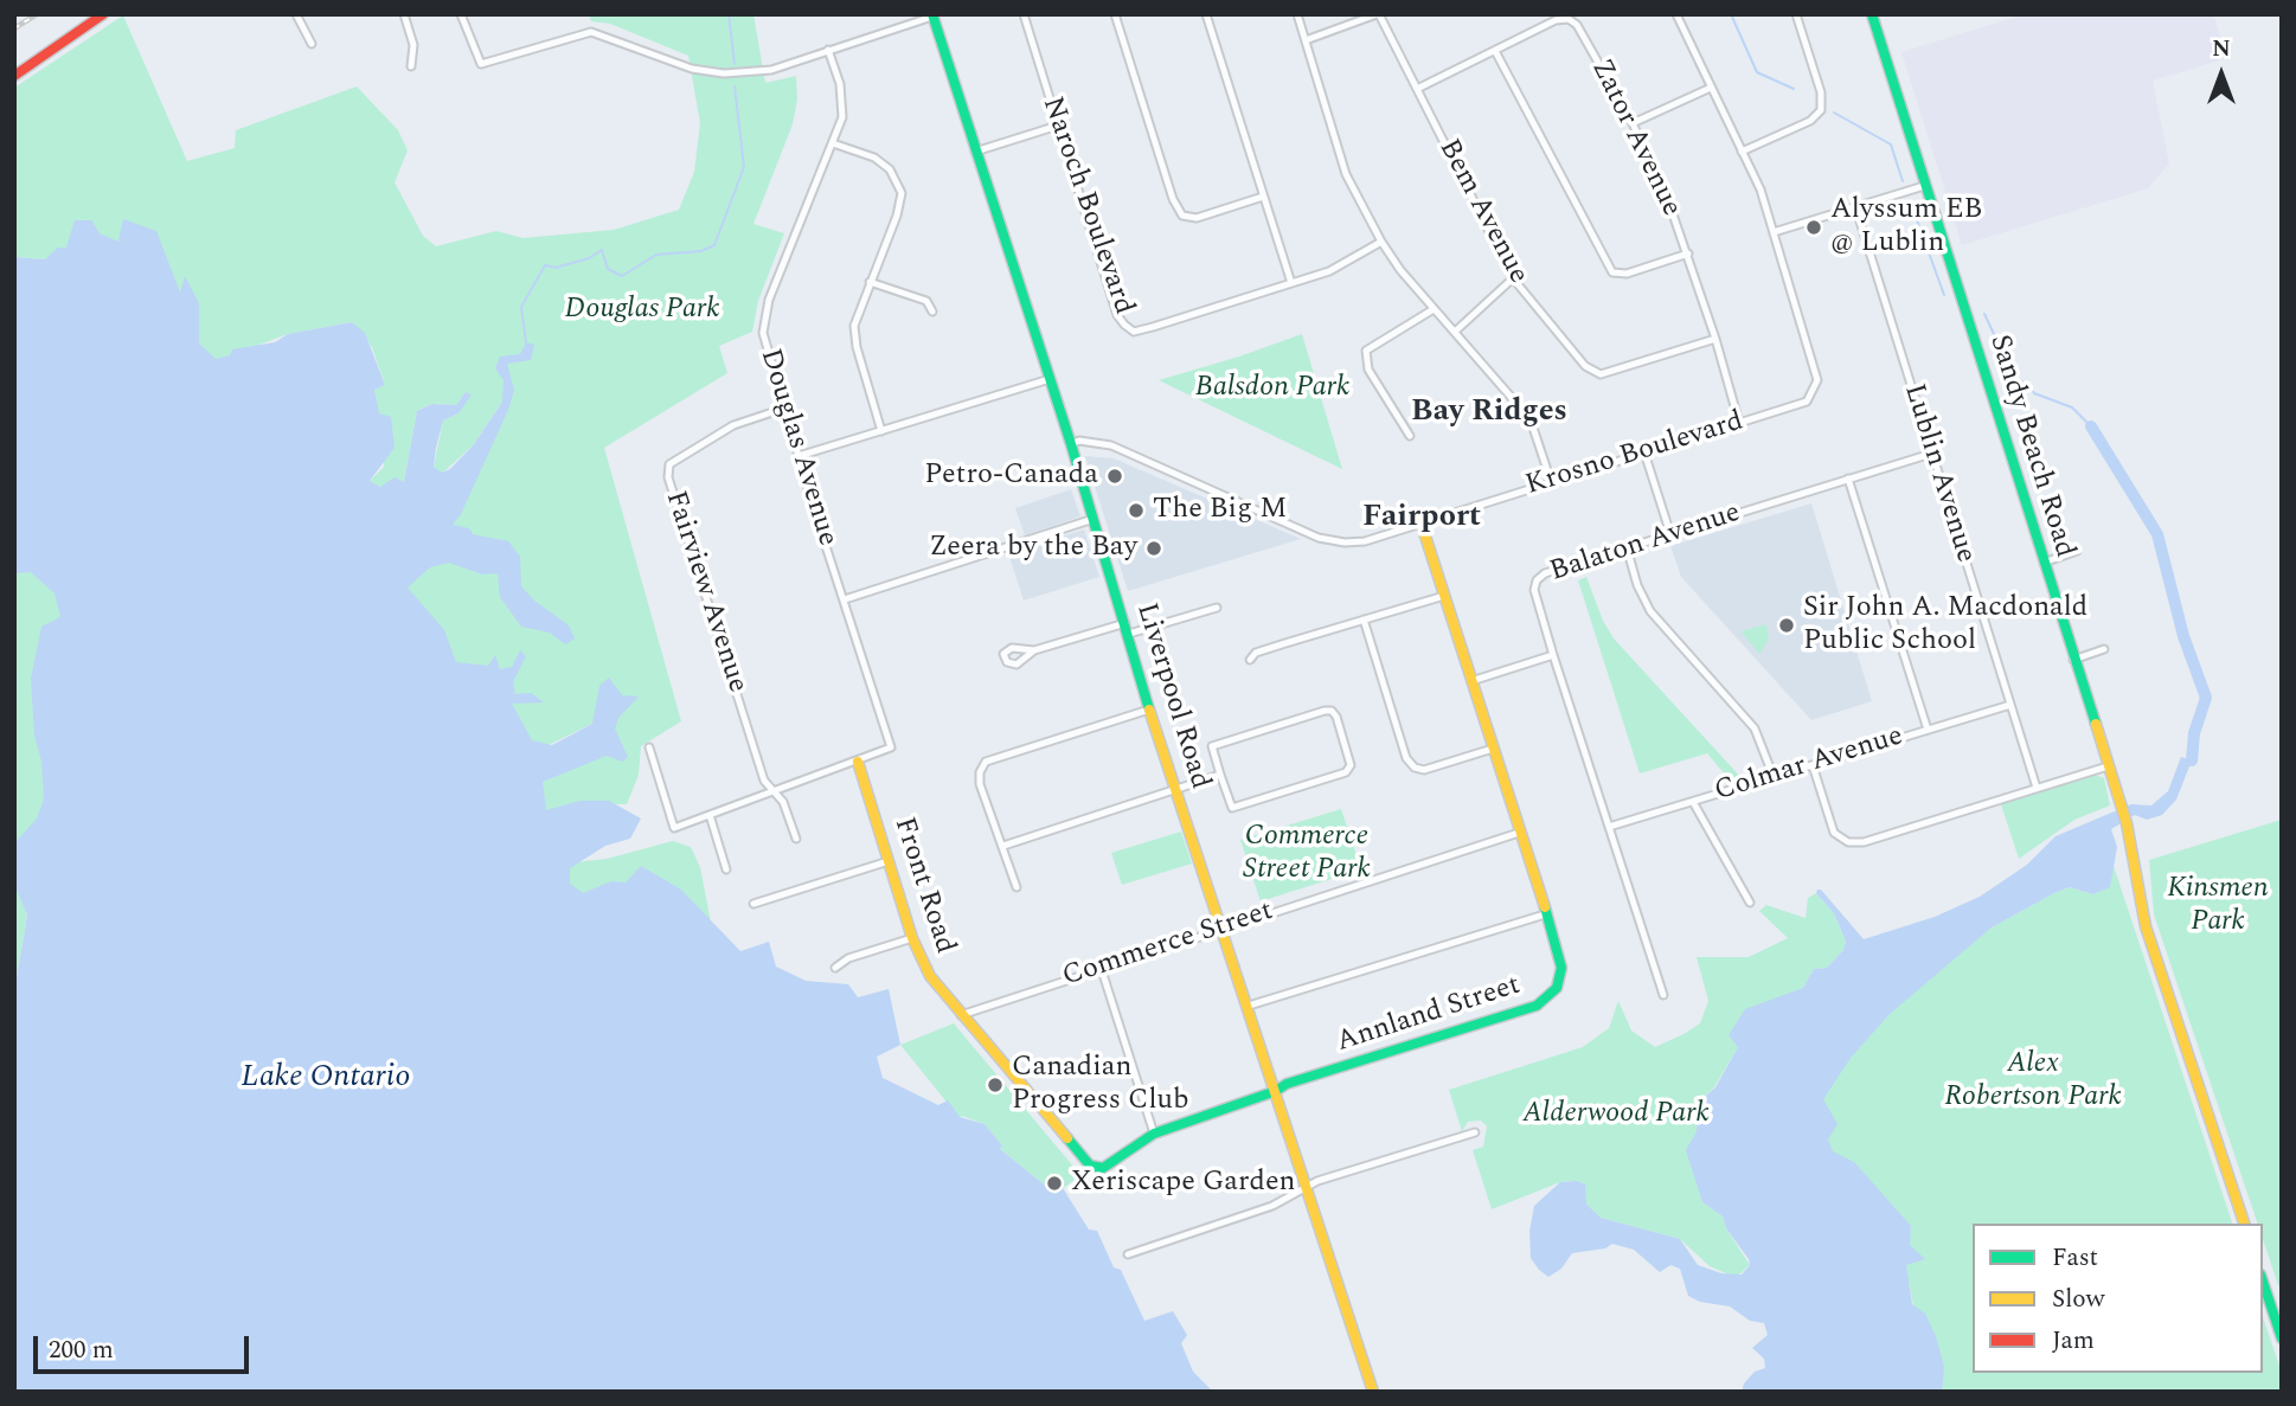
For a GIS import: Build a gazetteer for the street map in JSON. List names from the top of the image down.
{
  "streets": {
    "street": [
      "Zator Avenue",
      "Naroch Boulevard",
      "Bem Avenue",
      "Sandy Beach Road",
      "Douglas Avenue",
      "Krosno Boulevard",
      "Lublin Avenue",
      "Balaton Avenue",
      "Fairview Avenue",
      "Liverpool Road",
      "Colmar Avenue",
      "Front Road",
      "Commerce Street",
      "Annland Street"
    ]
  },
  "crossings": [
    ["Zator Avenue", "Bem Avenue"],
    ["Zator Avenue", "Krosno Boulevard"],
    ["Douglas Avenue", "Fairview Avenue"],
    ["Douglas Avenue", "Front Road"],
    ["Krosno Boulevard", "Liverpool Road"],
    ["Krosno Boulevard", "Annland Street"],
    ["Lublin Avenue", "Balaton Avenue"],
    ["Lublin Avenue", "Colmar Avenue"],
    ["Balaton Avenue", "Colmar Avenue"],
    ["Liverpool Road", "Commerce Street"],
    ["Liverpool Road", "Annland Street"],
    ["Front Road", "Commerce Street"],
    ["Front Road", "Annland Street"],
    ["Commerce Street", "Annland Street"]
  ],
  "districts": ["Bay Ridges", "Fairport"],
  "water": ["Lake Ontario"],
  "parks": [
    "Douglas Park",
    "Balsdon Park",
    "Commerce Street Park",
    "Kinsmen Park",
    "Alex Robertson Park",
    "Alderwood Park"
  ],
  "places": [
    "Alyssum EB @ Lublin",
    "Petro-Canada",
    "The Big M",
    "Zeera by the Bay",
    "Sir John A. Macdonald Public School",
    "Canadian Progress Club",
    "Xeriscape Garden"
  ],
  "legend": ["Fast", "Slow", "Jam"],
  "scale_bar": "200 m",
  "north": "top"
}
